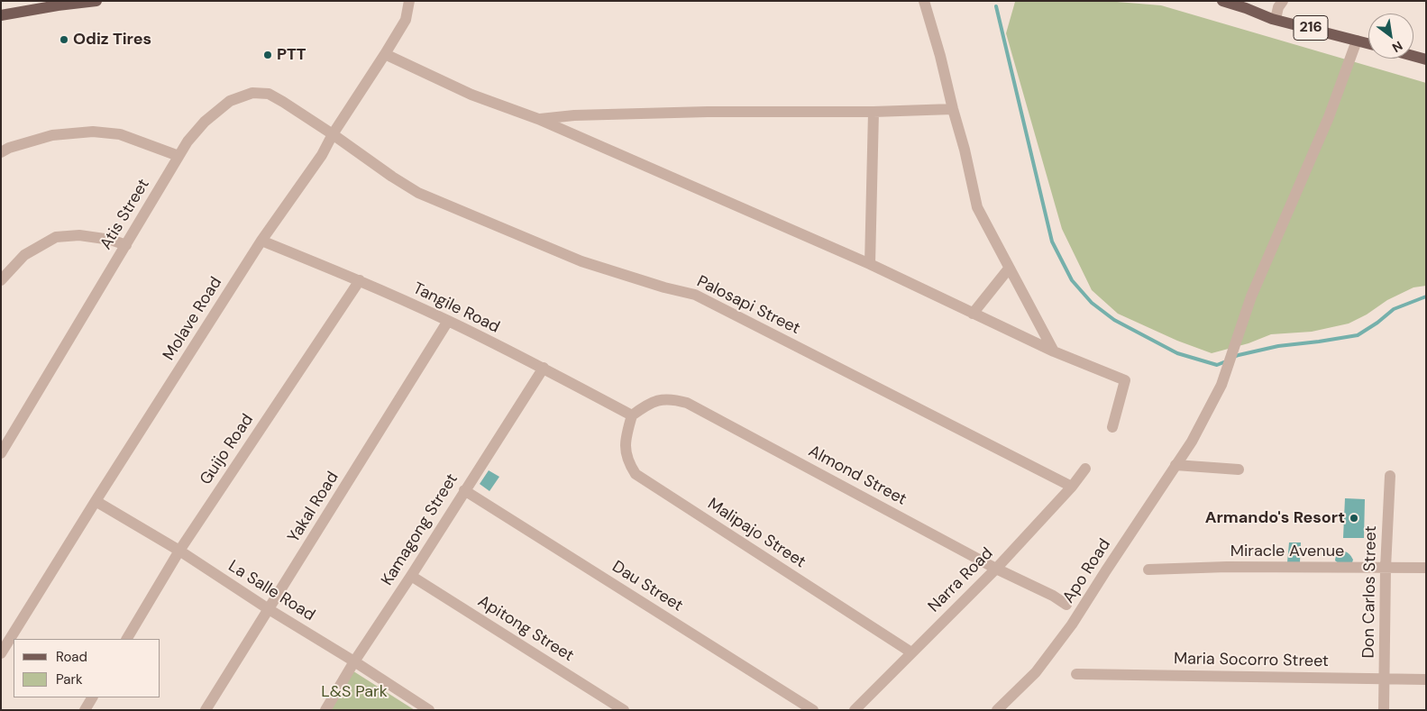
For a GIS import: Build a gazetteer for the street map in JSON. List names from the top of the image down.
{
  "streets": {
    "main road": ["216"],
    "street": [
      "Atis Street",
      "Palosapi Street",
      "Tangile Road",
      "Molave Road",
      "Guijo Road",
      "Almond Street",
      "Yakal Road",
      "Kamagong Street",
      "Malipajo Street",
      "Miracle Avenue",
      "Apo Road",
      "Narra Road",
      "Dau Street",
      "La Salle Road",
      "Don Carlos Street",
      "Apitong Street",
      "Maria Socorro Street"
    ]
  },
  "crossings": [
    ["216", "Apo Road"],
    ["Atis Street", "Palosapi Street"],
    ["Atis Street", "Molave Road"],
    ["Palosapi Street", "Molave Road"],
    ["Palosapi Street", "Narra Road"],
    ["Tangile Road", "Molave Road"],
    ["Tangile Road", "Guijo Road"],
    ["Tangile Road", "Almond Street"],
    ["Tangile Road", "Yakal Road"],
    ["Tangile Road", "Kamagong Street"],
    ["Tangile Road", "Malipajo Street"],
    ["Molave Road", "La Salle Road"],
    ["Guijo Road", "La Salle Road"],
    ["Almond Street", "Malipajo Street"],
    ["Almond Street", "Narra Road"],
    ["Yakal Road", "La Salle Road"],
    ["Kamagong Street", "Dau Street"],
    ["Kamagong Street", "La Salle Road"],
    ["Kamagong Street", "Apitong Street"],
    ["Malipajo Street", "Narra Road"],
    ["Miracle Avenue", "Don Carlos Street"],
    ["Don Carlos Street", "Maria Socorro Street"]
  ],
  "parks": ["L&S Park"],
  "places": ["Odiz Tires", "PTT", "Armando's Resort"],
  "legend": ["Road", "Park"],
  "north": "bottom right"
}
